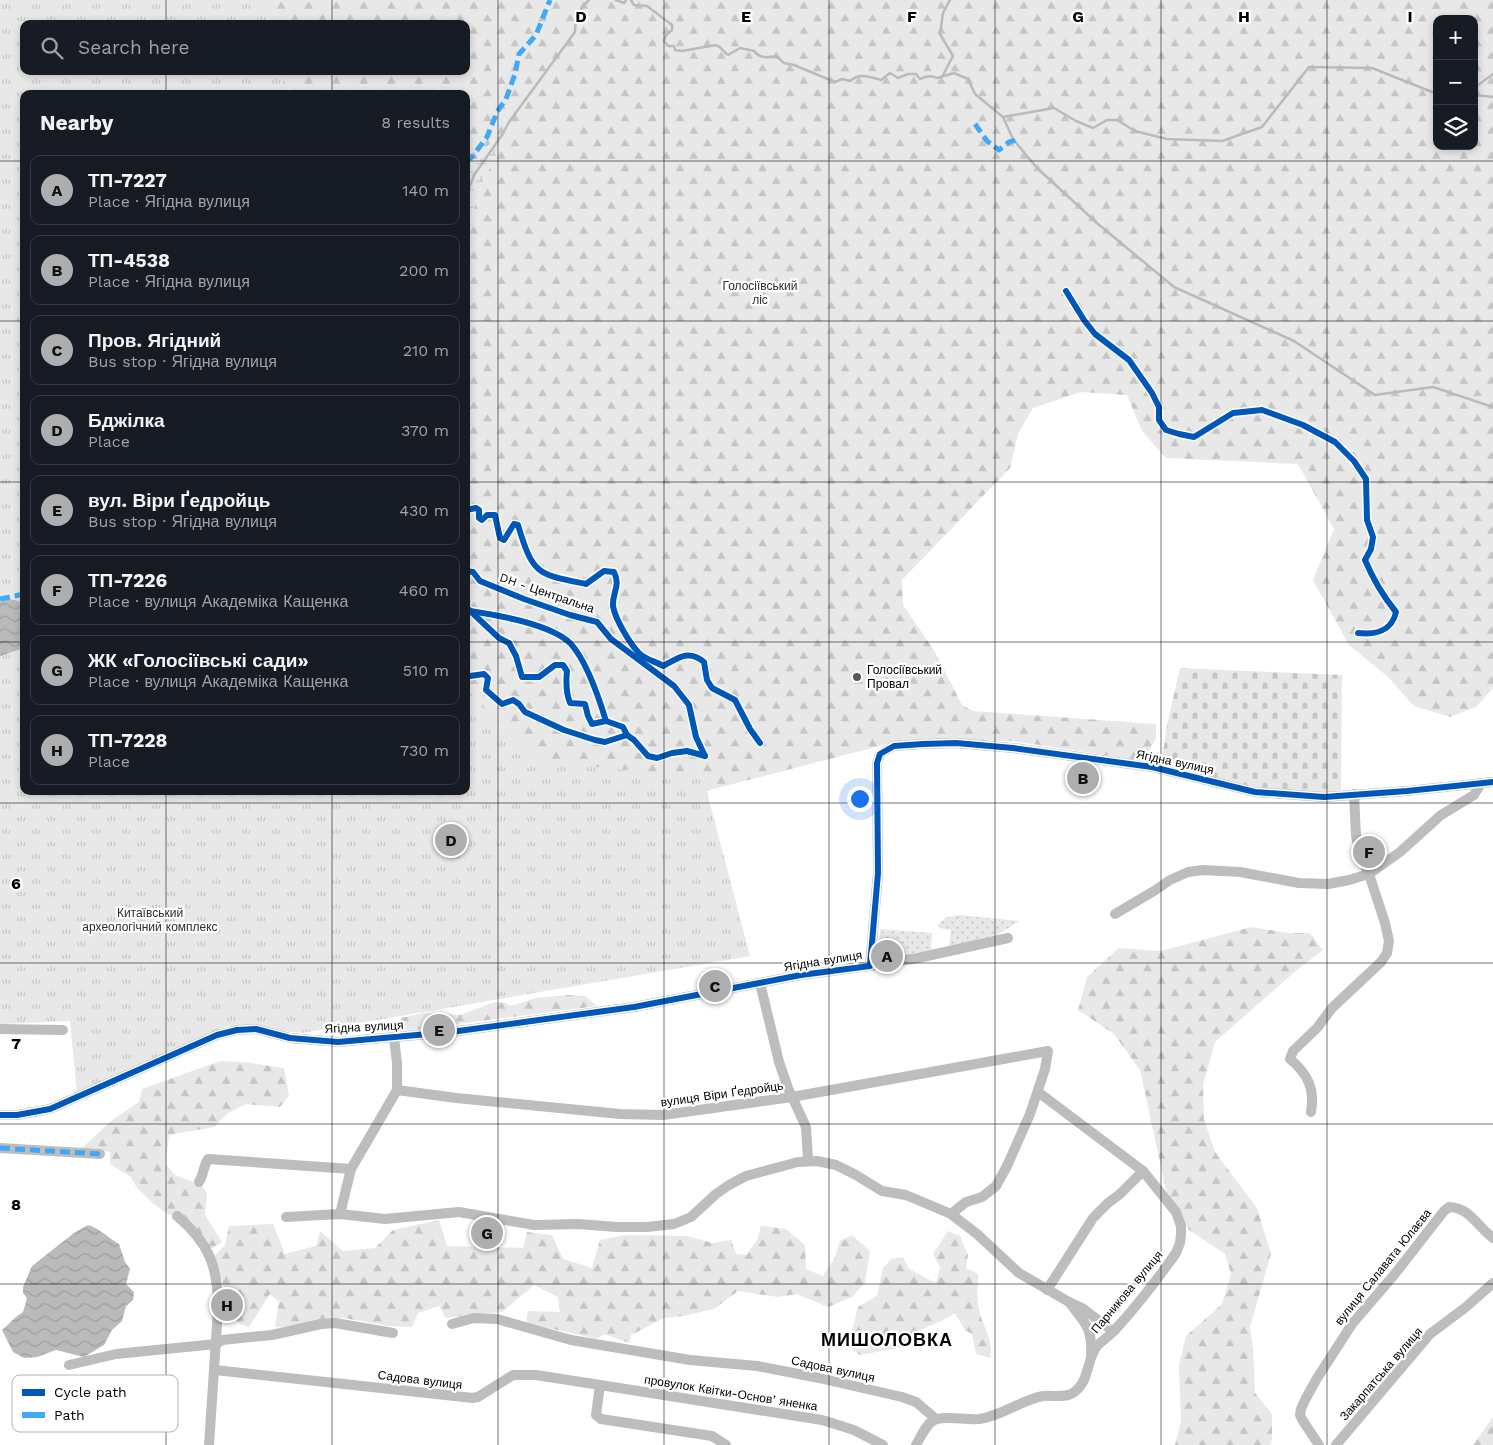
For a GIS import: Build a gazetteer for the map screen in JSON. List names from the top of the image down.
{
  "streets": {
    "street": [
      "Ягідна вулиця",
      "вулиця Віри Ґедройць",
      "вулиця Салавата Юлаєва",
      "Парникова вулиця",
      "Садова вулиця",
      "Закарпатська вулиця",
      "провулок Квітки-Основʼяненка"
    ],
    "cycle path": ["DH - Центральна"]
  },
  "crossings": [
    ["вулиця Віри Ґедройць", "Парникова вулиця"],
    ["Парникова вулиця", "Садова вулиця"],
    ["Садова вулиця", "провулок Квітки-Основʼяненка"]
  ],
  "districts": ["МИШОЛОВКА"],
  "parks": ["Голосіївський ліс", "Китаївський археологічний комплекс"],
  "places": ["Голосіївський Провал"],
  "legend": ["Cycle path", "Path"],
  "page": {
    "map_buttons": ["+", "−"],
    "search": "Search here",
    "heading": ["Nearby", "8 results"],
    "list": [
      {
        "mark": "A",
        "name": "ТП-7227",
        "note": "Place · Ягідна вулиця",
        "value": "140 m"
      },
      {
        "mark": "B",
        "name": "ТП-4538",
        "note": "Place · Ягідна вулиця",
        "value": "200 m"
      },
      {
        "mark": "C",
        "name": "Пров. Ягідний",
        "note": "Bus stop · Ягідна вулиця",
        "value": "210 m"
      },
      {
        "mark": "D",
        "name": "Бджілка",
        "note": "Place",
        "value": "370 m"
      },
      {
        "mark": "E",
        "name": "вул. Віри Ґедройць",
        "note": "Bus stop · Ягідна вулиця",
        "value": "430 m"
      },
      {
        "mark": "F",
        "name": "ТП-7226",
        "note": "Place · вулиця Академіка Кащенка",
        "value": "460 m"
      },
      {
        "mark": "G",
        "name": "ЖК «Голосіївські сади»",
        "note": "Place · вулиця Академіка Кащенка",
        "value": "510 m"
      },
      {
        "mark": "H",
        "name": "ТП-7228",
        "note": "Place",
        "value": "730 m"
      }
    ],
    "pins": [
      "B",
      "D",
      "F",
      "A",
      "C",
      "E",
      "G",
      "H"
    ]
  },
  "grid": {
    "columns": [
      "D",
      "E",
      "F",
      "G",
      "H",
      "I"
    ],
    "rows": ["6", "7", "8"]
  }
}
